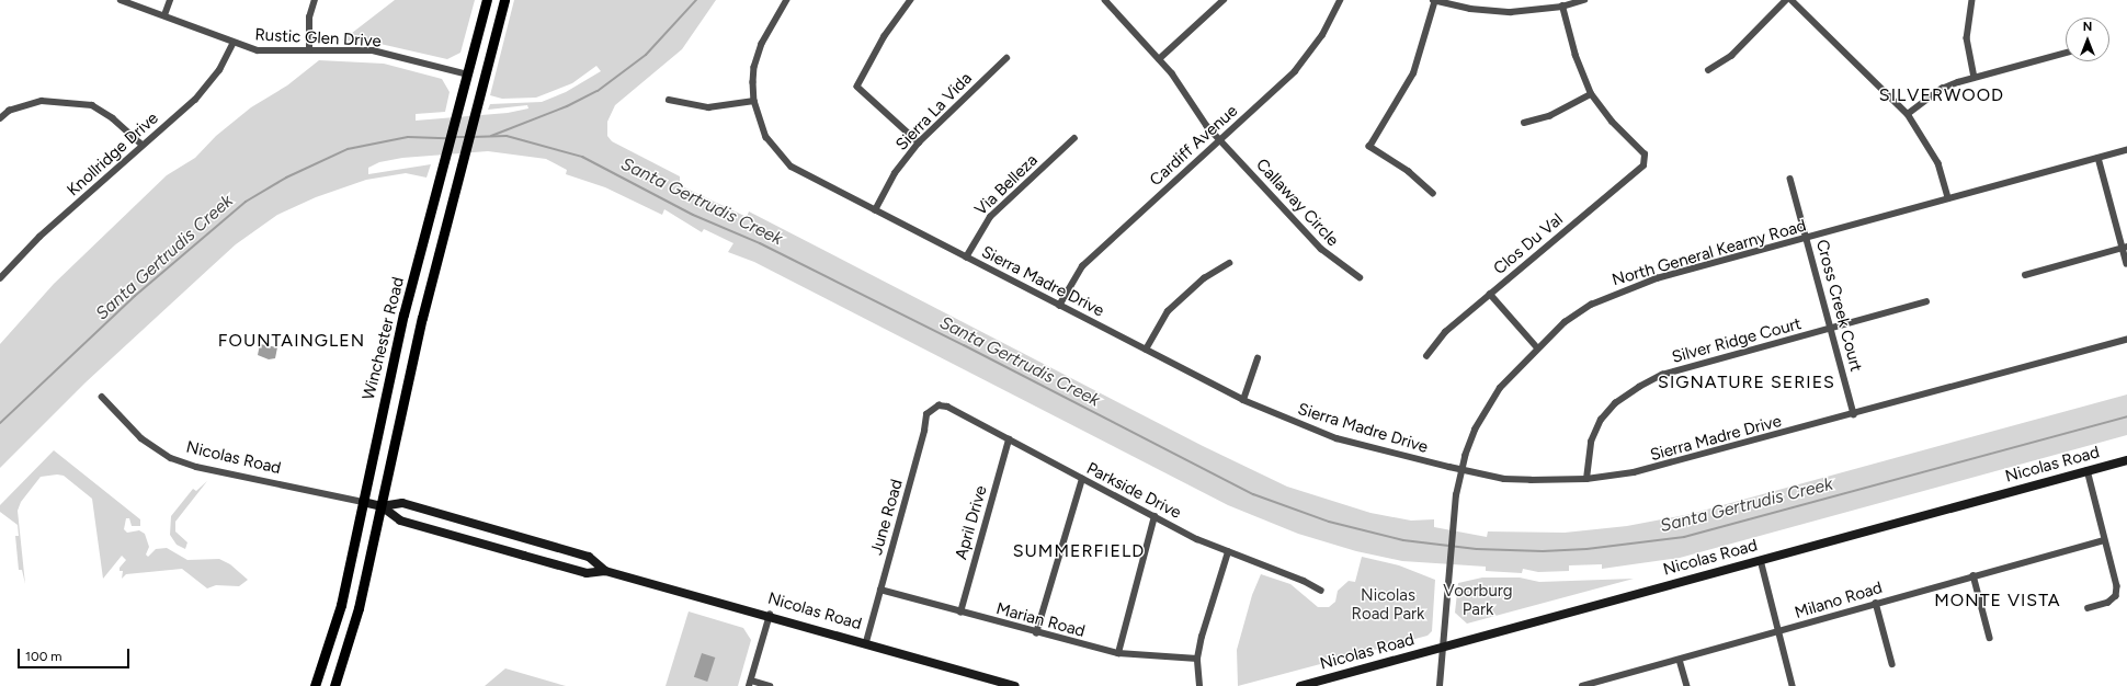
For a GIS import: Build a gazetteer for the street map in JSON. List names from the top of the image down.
{
  "streets": {
    "main road": ["Winchester Road", "Nicolas Road"],
    "street": [
      "Rustic Glen Drive",
      "Sierra La Vida",
      "Cardiff Avenue",
      "Knollridge Drive",
      "Via Belleza",
      "Callaway Circle",
      "Clos Du Val",
      "North General Kearny Road",
      "Sierra Madre Drive",
      "Cross Creek Court",
      "Silver Ridge Court",
      "Parkside Drive",
      "June Road",
      "April Drive",
      "Milano Road",
      "Marian Road"
    ]
  },
  "crossings": [
    ["Rustic Glen Drive", "Knollridge Drive"],
    ["Rustic Glen Drive", "Winchester Road"],
    ["Sierra La Vida", "Sierra Madre Drive"],
    ["Cardiff Avenue", "Callaway Circle"],
    ["Cardiff Avenue", "Sierra Madre Drive"],
    ["Via Belleza", "Sierra Madre Drive"],
    ["North General Kearny Road", "Sierra Madre Drive"],
    ["North General Kearny Road", "Cross Creek Court"],
    ["North General Kearny Road", "Nicolas Road"],
    ["Sierra Madre Drive", "Cross Creek Court"],
    ["Sierra Madre Drive", "Silver Ridge Court"],
    ["Cross Creek Court", "Silver Ridge Court"],
    ["Winchester Road", "Nicolas Road"],
    ["Nicolas Road", "June Road"],
    ["Parkside Drive", "June Road"],
    ["Parkside Drive", "April Drive"],
    ["June Road", "Marian Road"],
    ["April Drive", "Marian Road"]
  ],
  "districts": [
    "SILVERWOOD",
    "FOUNTAINGLEN",
    "SIGNATURE SERIES",
    "SUMMERFIELD",
    "MONTE VISTA"
  ],
  "water": ["Santa Gertrudis Creek"],
  "parks": ["Voorburg Park", "Nicolas Road Park"],
  "scale_bar": "100 m",
  "north": "top"
}
